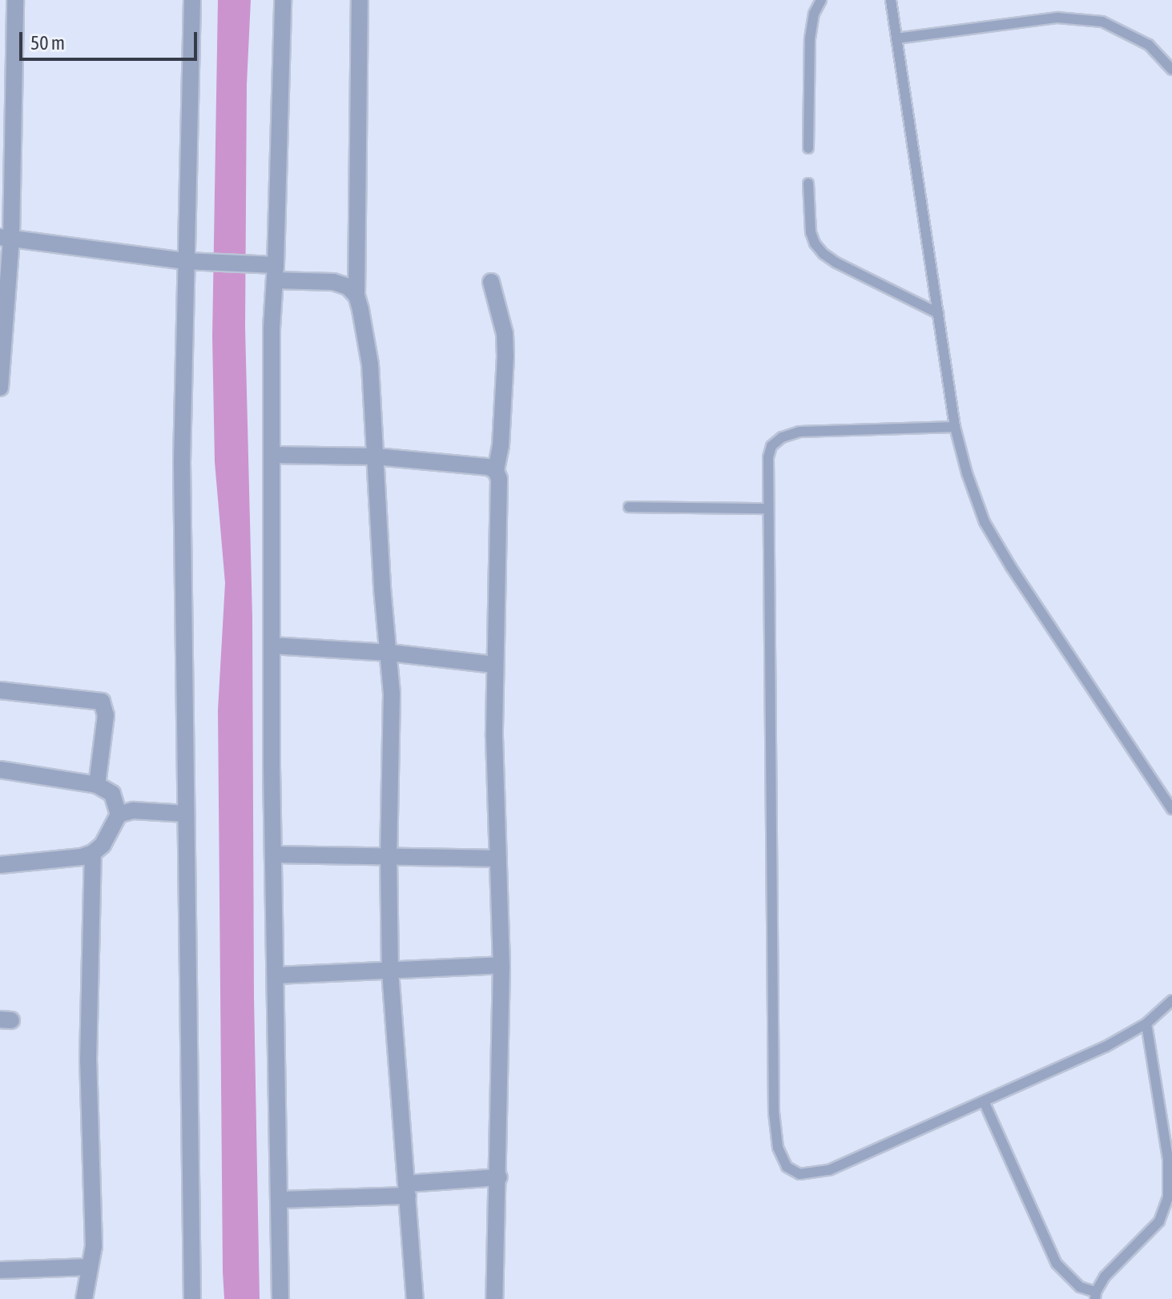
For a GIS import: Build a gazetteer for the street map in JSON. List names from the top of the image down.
{
  "scale_bar": "50 m"
}
